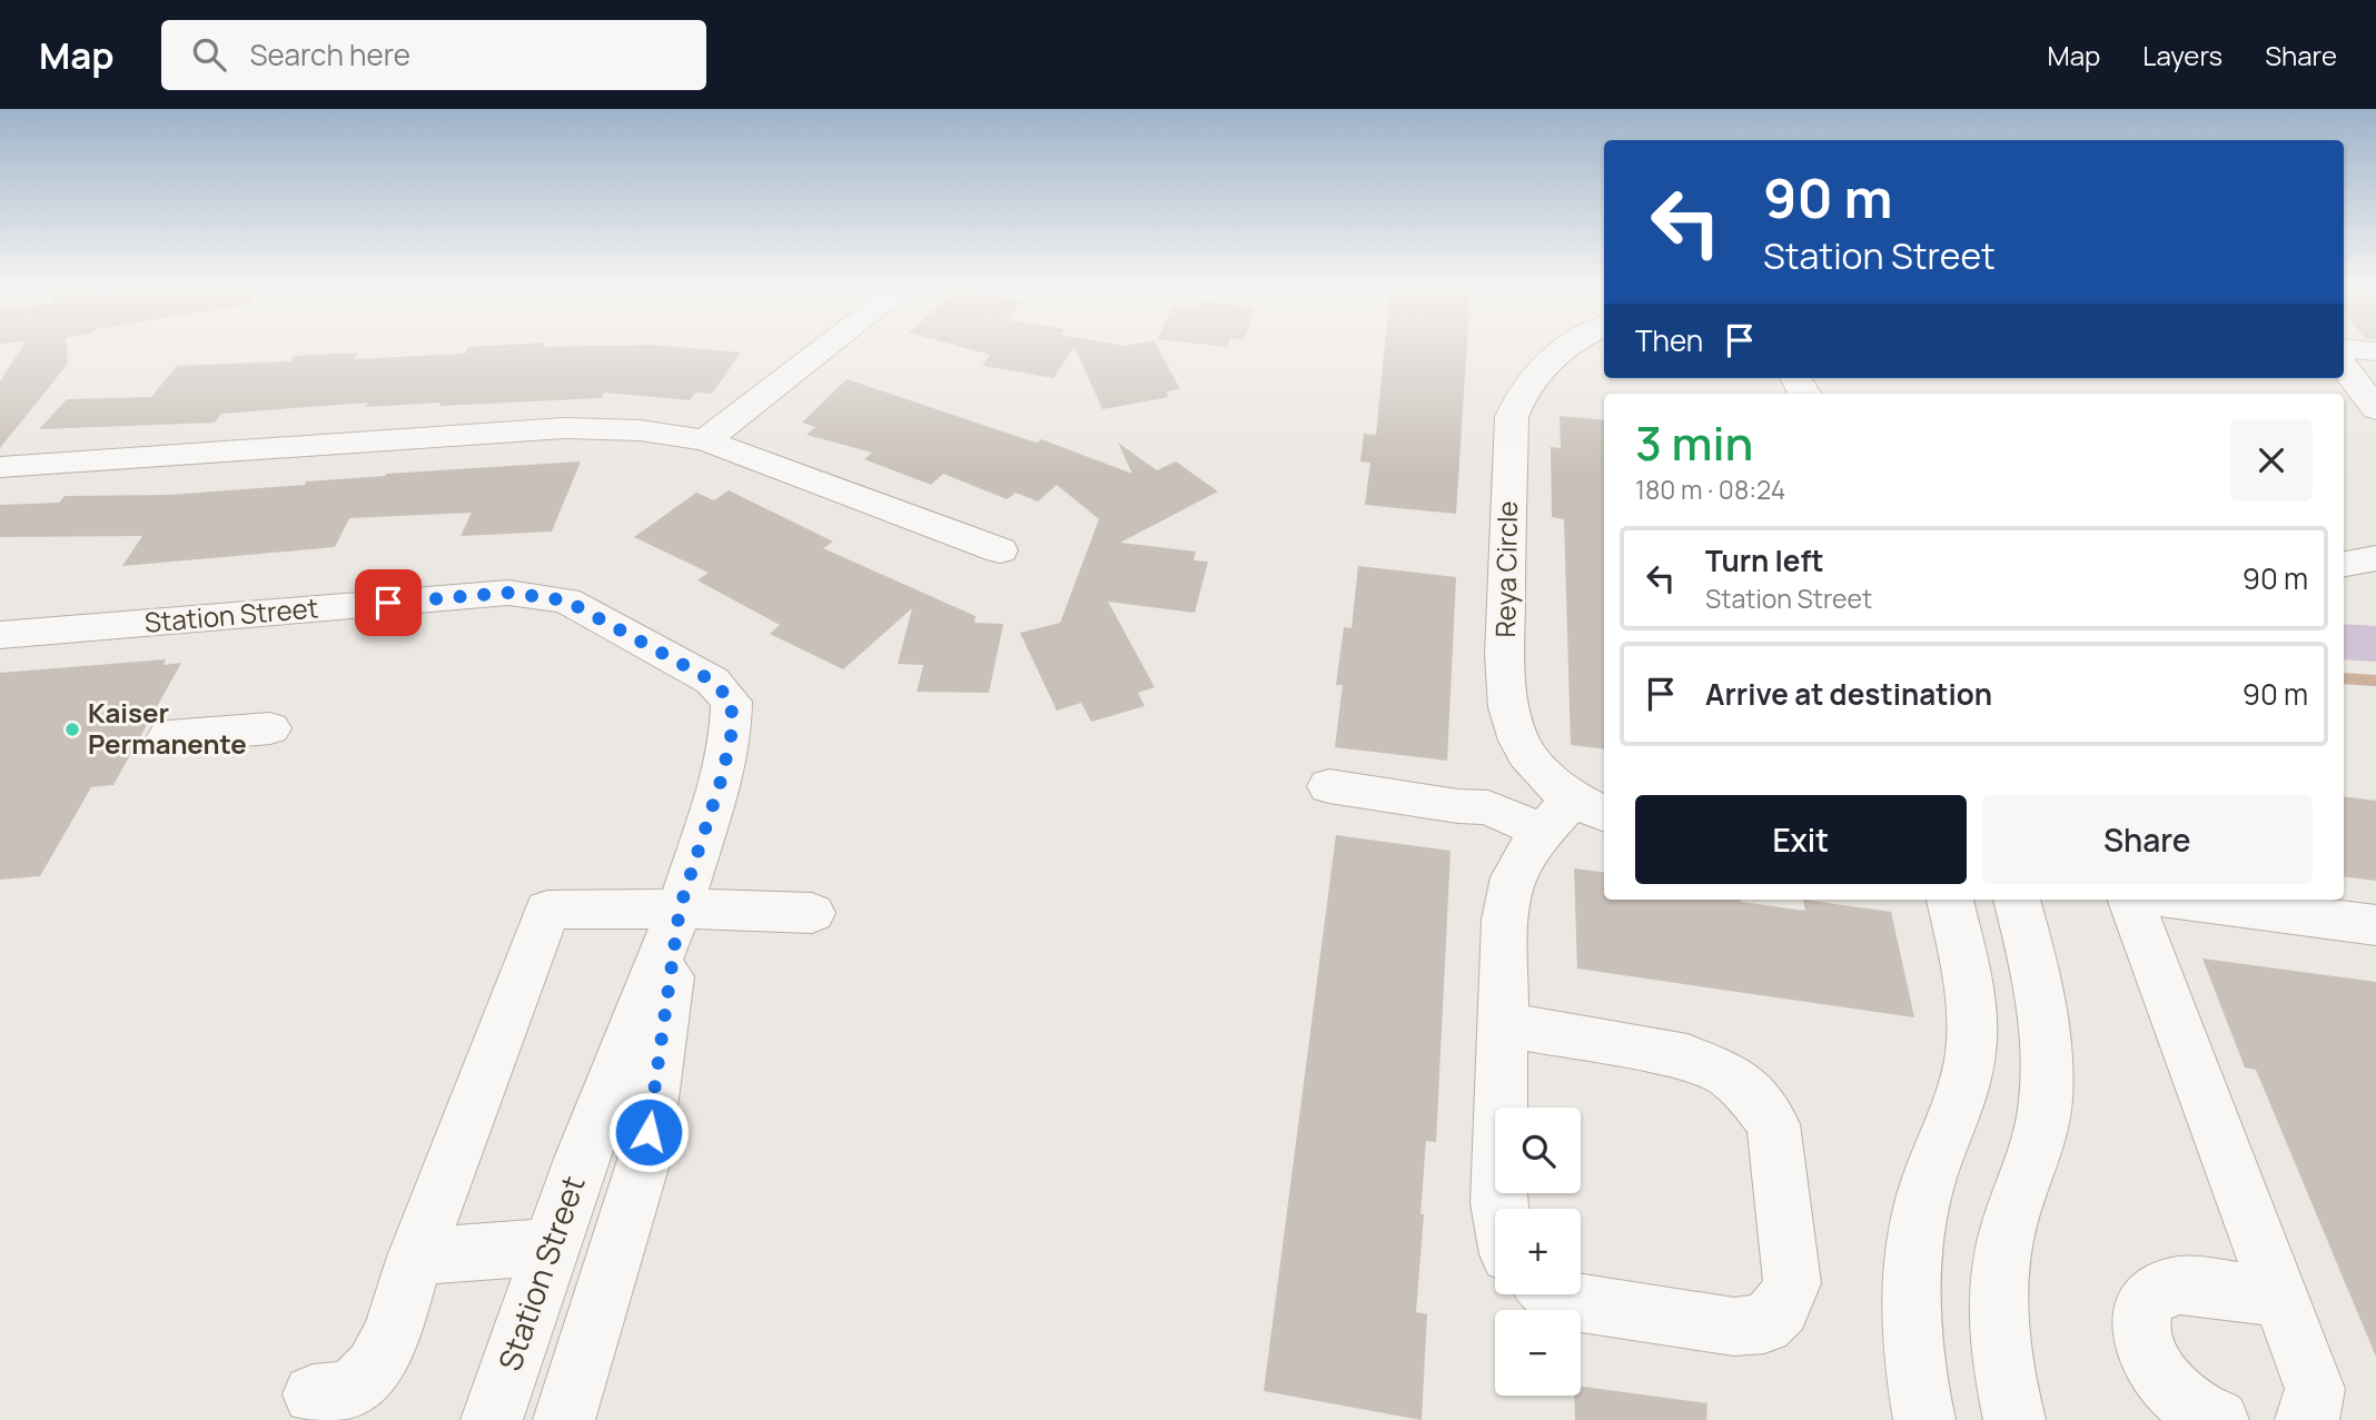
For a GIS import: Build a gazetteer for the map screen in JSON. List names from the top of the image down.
{
  "streets": {
    "street": ["Reya Circle", "Station Street"]
  },
  "places": ["Kaiser Permanente"],
  "page": {
    "header": "Map",
    "search": "Search here",
    "nav": ["Map", "Layers", "Share"],
    "turn": ["90 m", "Station Street"],
    "then": "Then",
    "heading": ["3 min", "180 m · 08:24"],
    "list": [
      {
        "name": "Turn left",
        "note": "Station Street",
        "value": "90 m"
      },
      {
        "name": "Arrive at destination",
        "value": "90 m"
      }
    ],
    "buttons": ["Exit", "Share"],
    "map_buttons": ["+", "−"]
  }
}
